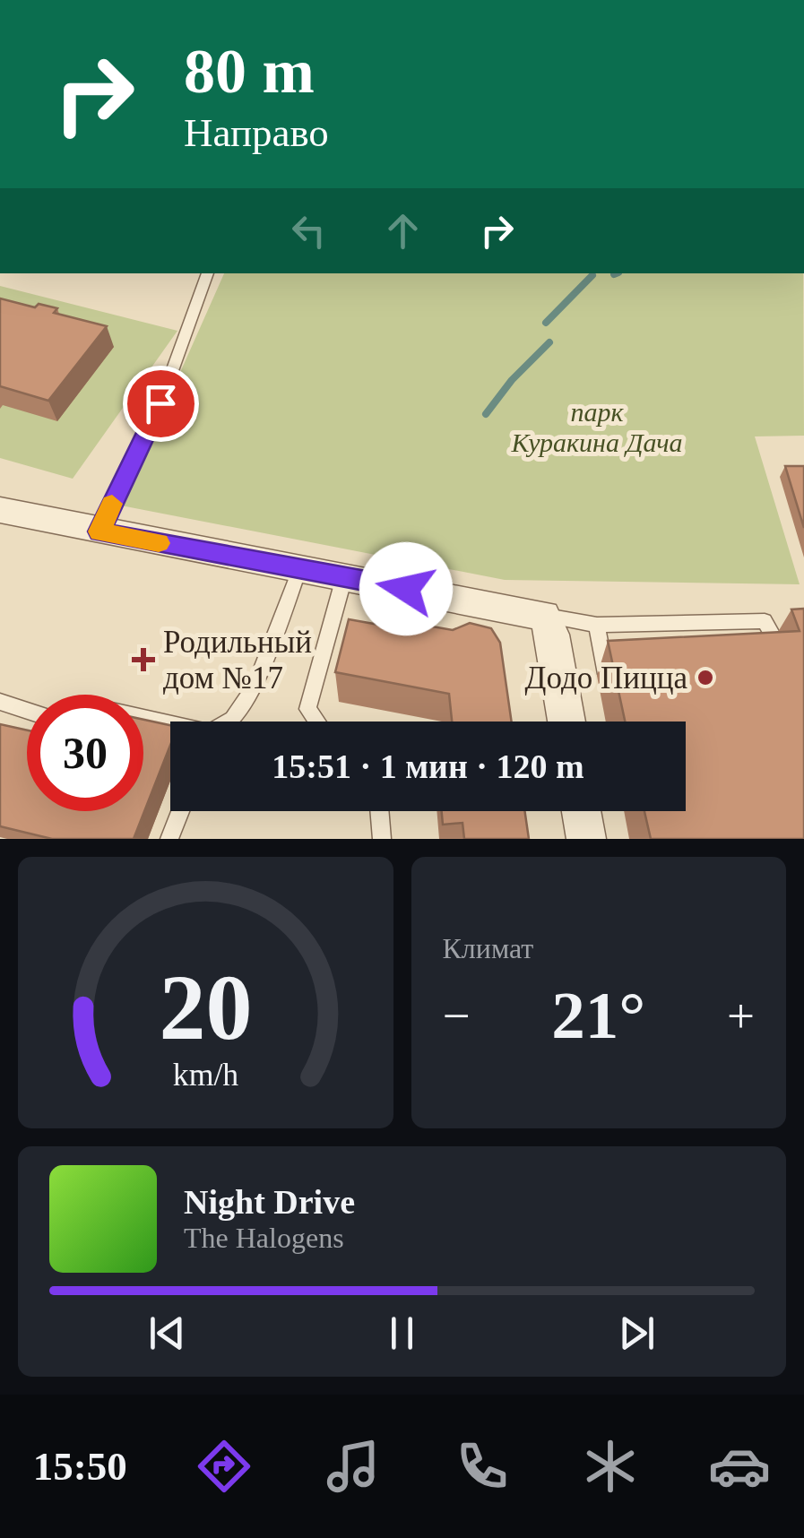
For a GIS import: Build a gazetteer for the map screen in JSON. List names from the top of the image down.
{
  "parks": ["парк Куракина Дача"],
  "places": {
    "health": ["Родильный дом №17"],
    "other": ["Додо Пицца"]
  },
  "page": {
    "turn": ["80 m", "Направо"],
    "limit": "30",
    "trip": "15:51 · 1 мин · 120 m",
    "tile": "Климат",
    "heat": ["−", "21°", "+"],
    "song": ["Night Drive", "The Halogens"],
    "tabs": "15:50",
    "gauge": ["20", "km/h"]
  }
}
